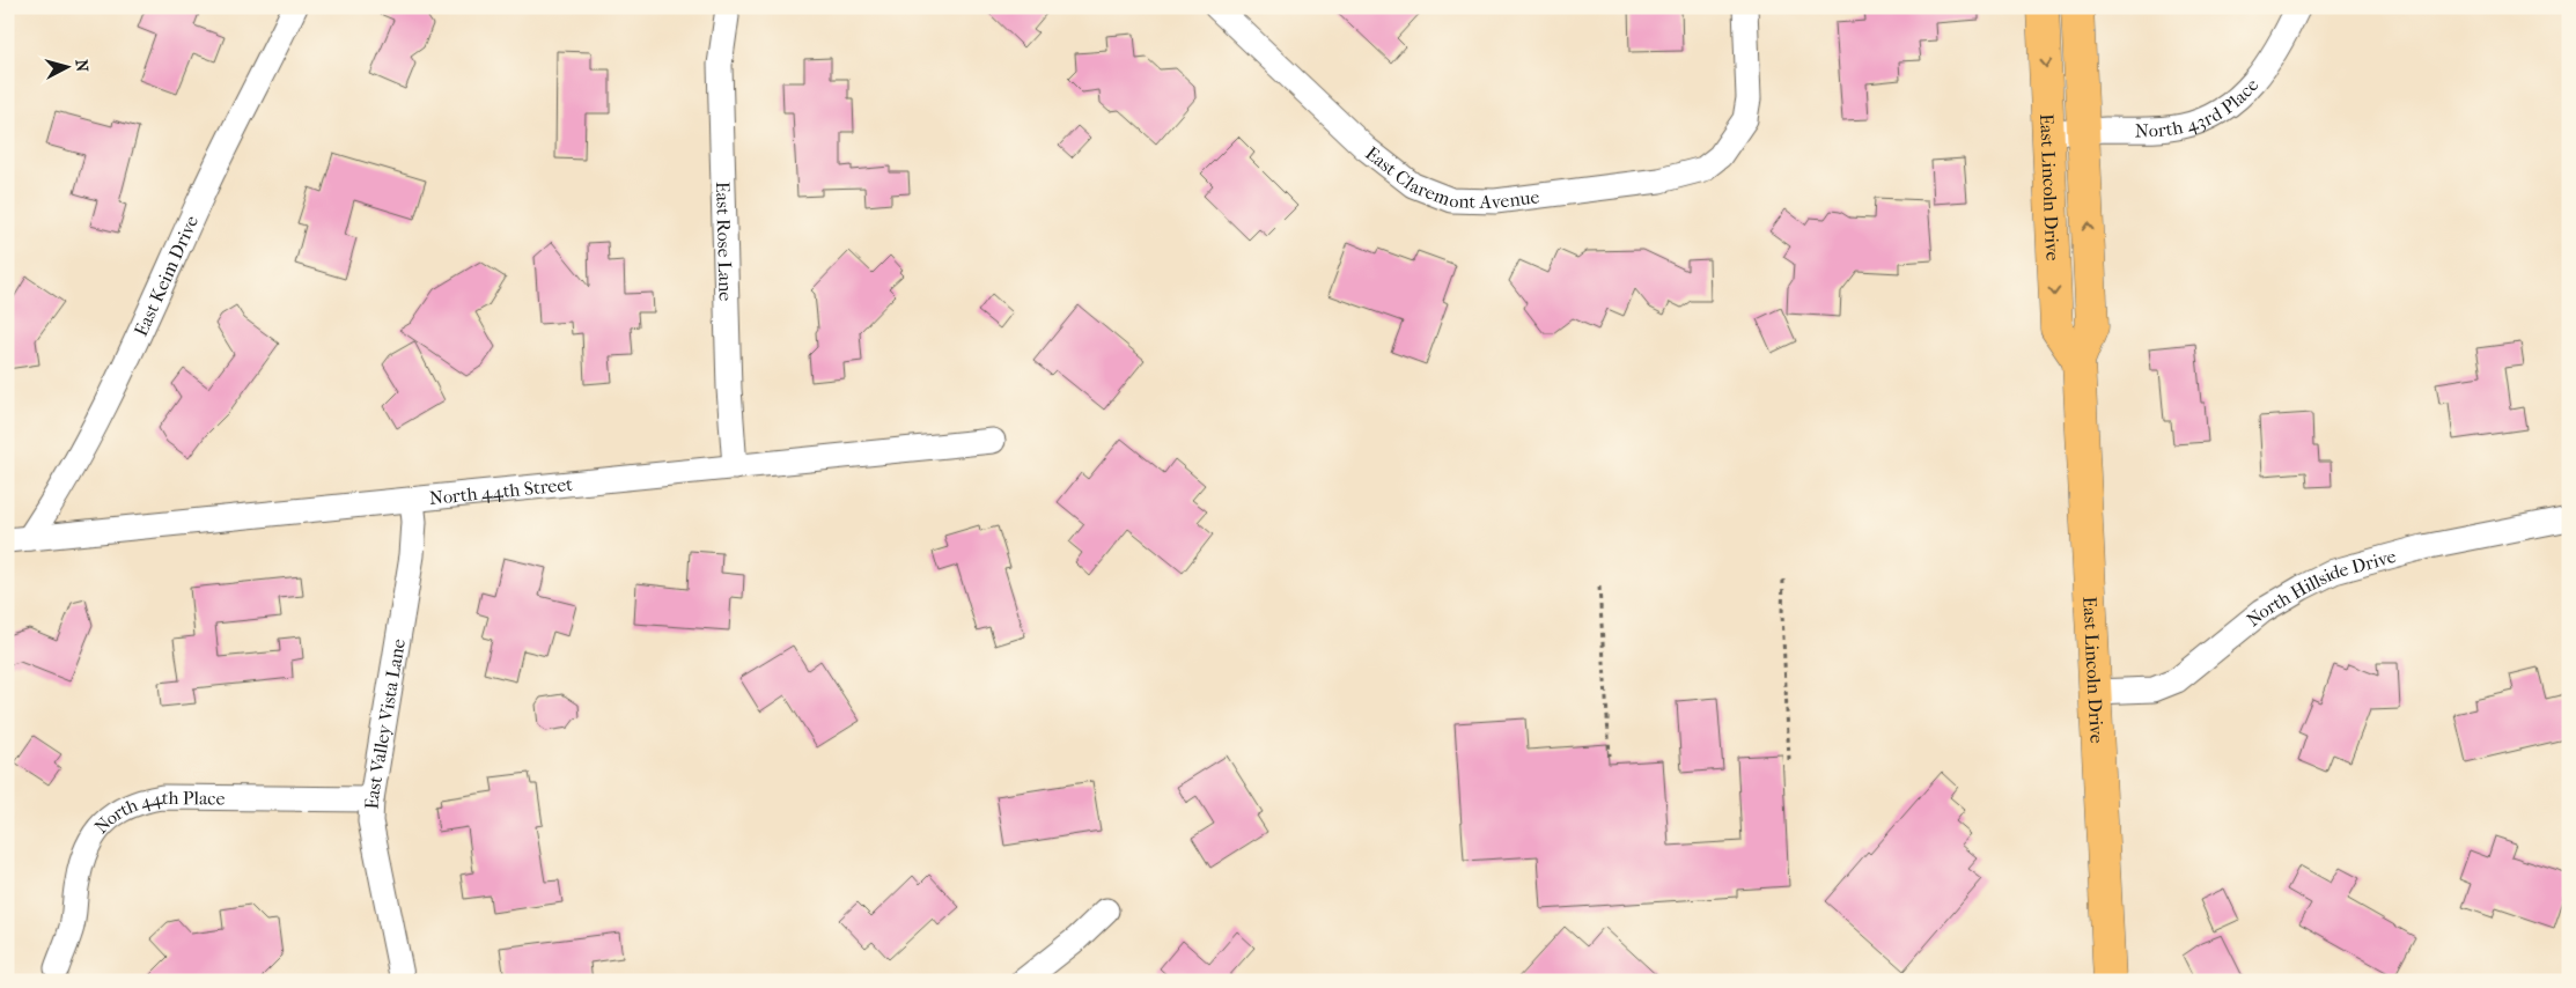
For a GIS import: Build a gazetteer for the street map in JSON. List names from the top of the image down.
{
  "streets": {
    "main road": ["East Lincoln Drive"],
    "street": [
      "North 43rd Place",
      "East Claremont Avenue",
      "East Rose Lane",
      "East Keim Drive",
      "North 44th Street",
      "North Hillside Drive",
      "East Valley Vista Lane",
      "North 44th Place"
    ]
  },
  "crossings": [
    ["North 43rd Place", "East Lincoln Drive"],
    ["East Lincoln Drive", "North Hillside Drive"],
    ["East Rose Lane", "North 44th Street"],
    ["East Keim Drive", "North 44th Street"],
    ["North 44th Street", "East Valley Vista Lane"],
    ["East Valley Vista Lane", "North 44th Place"]
  ],
  "north": "right"
}
